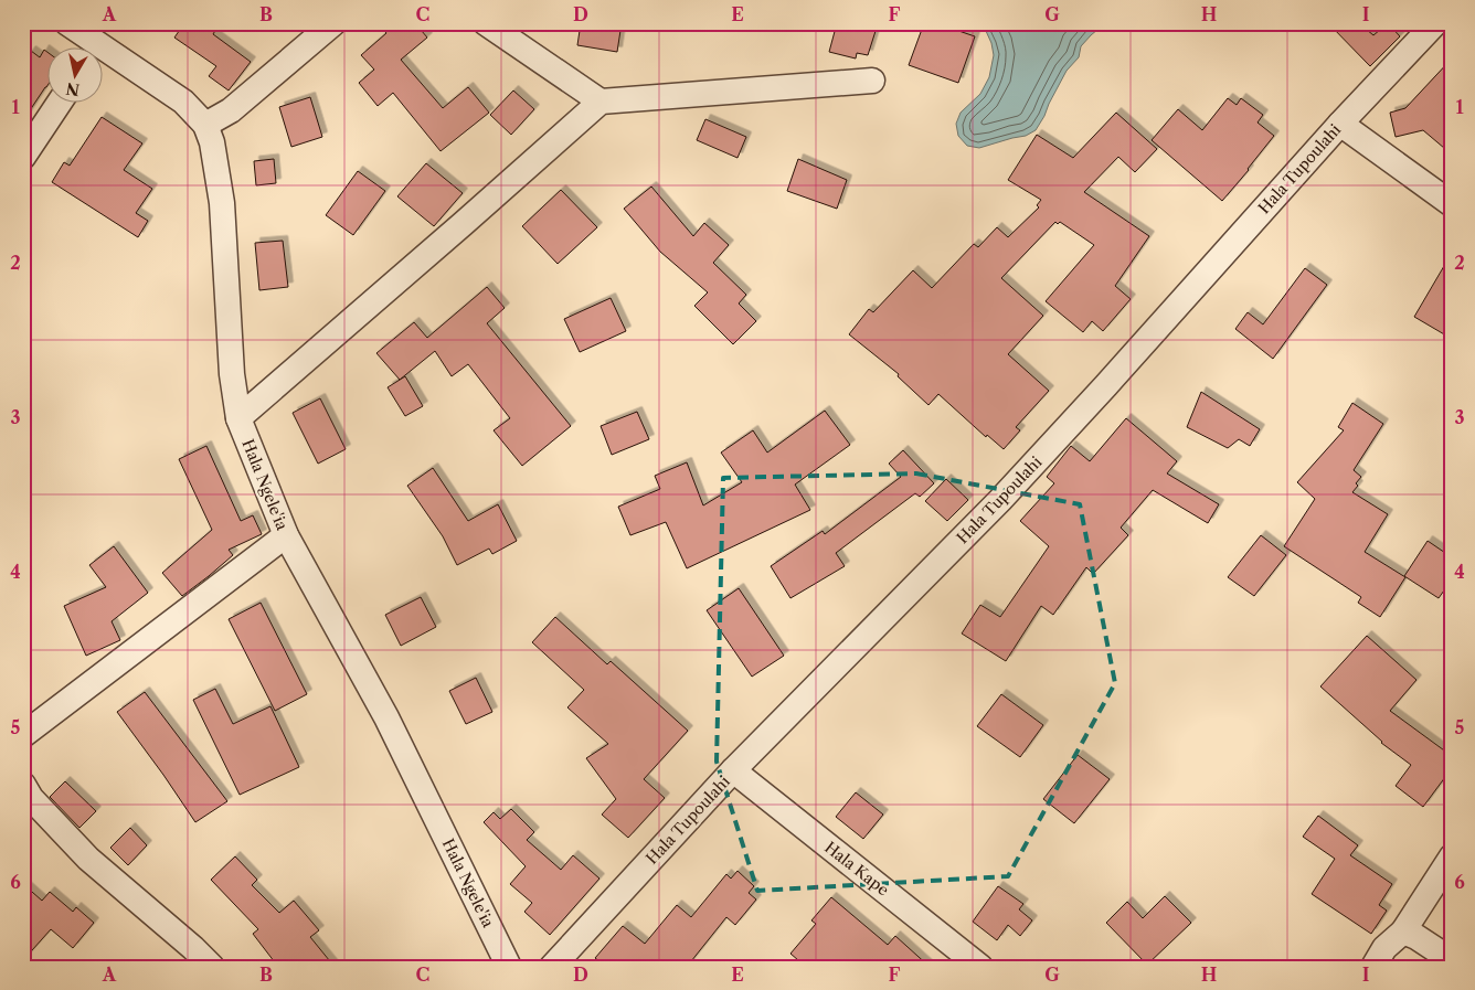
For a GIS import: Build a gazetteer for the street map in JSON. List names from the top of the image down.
{
  "streets": {
    "street": ["Hala Tupoulahi", "Hala Ngele'ia", "Hala Kape"]
  },
  "crossings": [
    ["Hala Tupoulahi", "Hala Kape"]
  ],
  "north": "bottom",
  "grid": {
    "columns": [
      "A",
      "B",
      "C",
      "D",
      "E",
      "F",
      "G",
      "H",
      "I"
    ],
    "rows": [
      "1",
      "2",
      "3",
      "4",
      "5",
      "6"
    ]
  }
}
